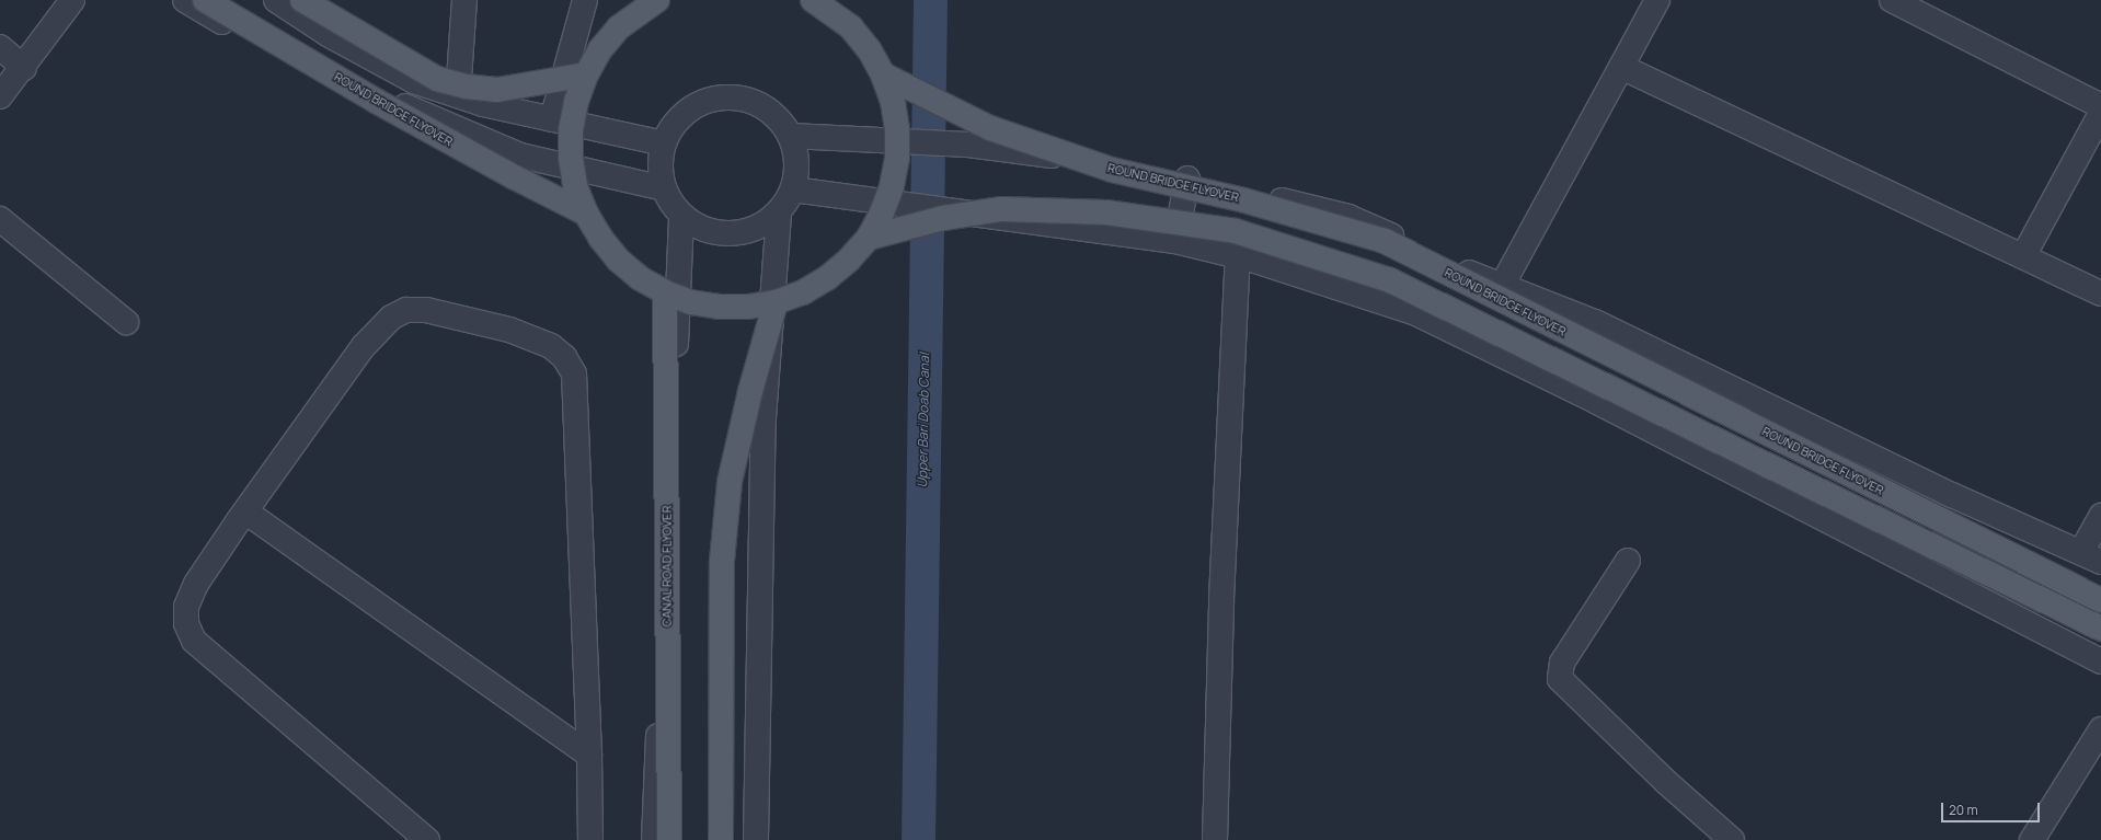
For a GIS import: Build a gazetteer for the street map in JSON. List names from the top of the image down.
{
  "streets": {
    "main road": ["ROUND BRIDGE FLYOVER", "CANAL ROAD FLYOVER"]
  },
  "water": ["Upper Bari Doab Canal"],
  "scale_bar": "20 m"
}
